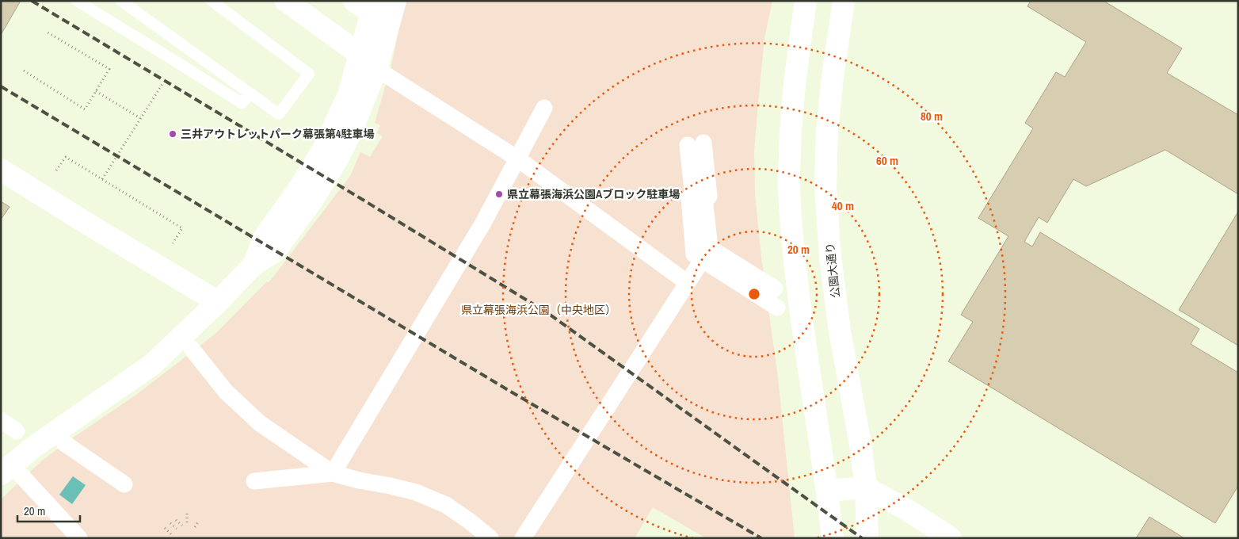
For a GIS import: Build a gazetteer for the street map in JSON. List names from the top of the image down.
{
  "streets": {
    "street": ["公園大通り"]
  },
  "parks": ["県立幕張海浜公園（中央地区）"],
  "places": ["三井アウトレットパーク幕張第4駐車場", "県立幕張海浜公園Aブロック駐車場"],
  "scale_bar": "20 m",
  "rings": [
    "80 m",
    "60 m",
    "40 m",
    "20 m"
  ]
}
